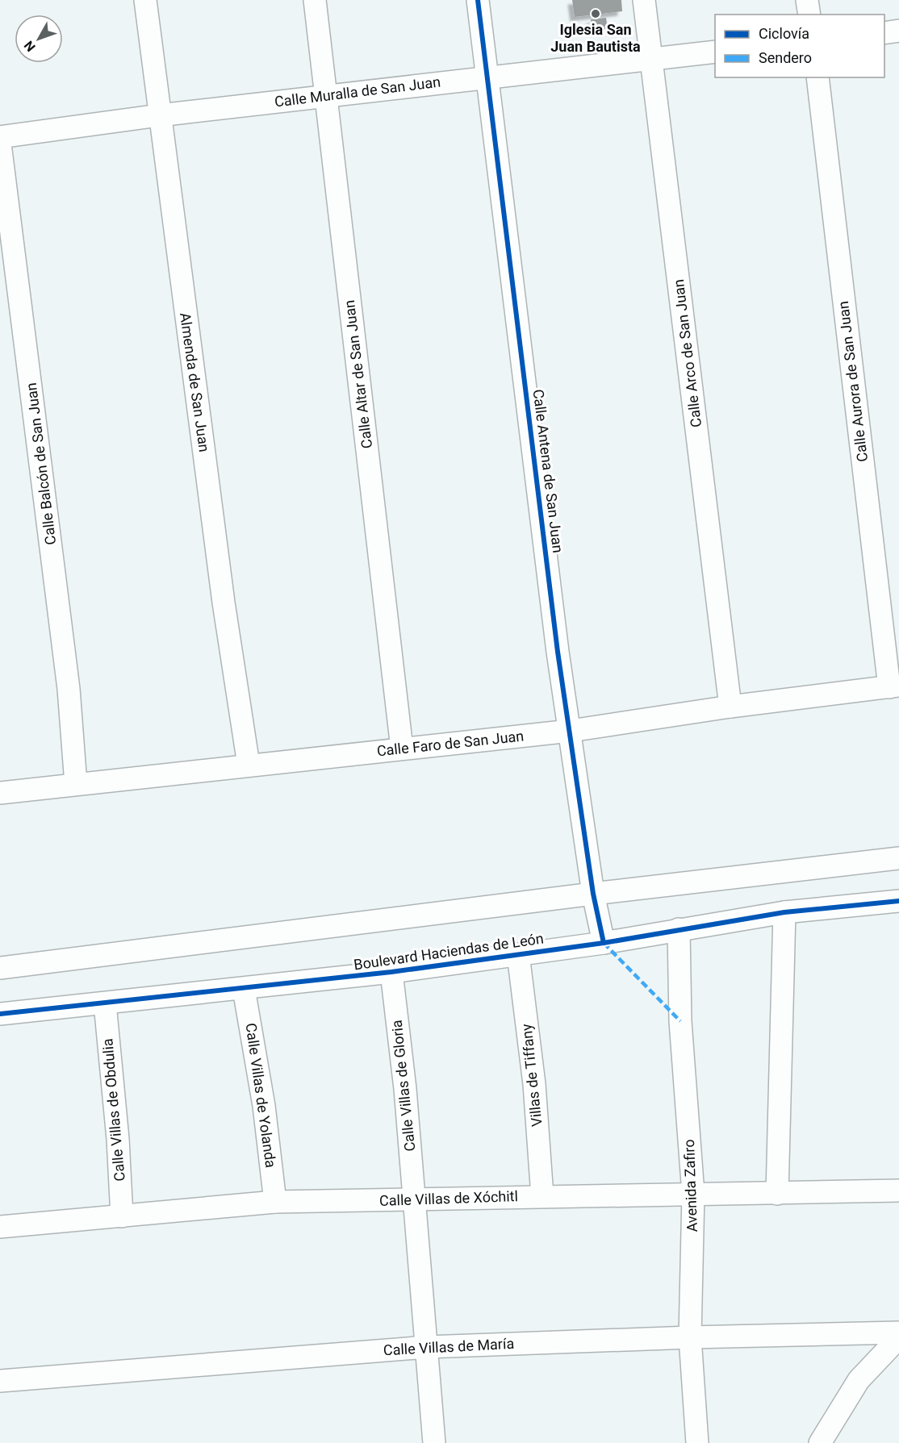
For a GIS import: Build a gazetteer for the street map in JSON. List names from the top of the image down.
{
  "streets": {
    "street": [
      "Calle Muralla de San Juan",
      "Calle Arco de San Juan",
      "Calle Altar de San Juan",
      "Calle Aurora de San Juan",
      "Almenda de San Juan",
      "Calle Balcón de San Juan",
      "Calle Antena de San Juan",
      "Calle Faro de San Juan",
      "Boulevard Haciendas de León",
      "Villas de Tiffany",
      "Calle Villas de Gloria",
      "Calle Villas de Yolanda",
      "Calle Villas de Obdulia",
      "Avenida Zafiro",
      "Calle Villas de Xóchitl",
      "Calle Villas de María"
    ]
  },
  "crossings": [
    ["Calle Muralla de San Juan", "Calle Arco de San Juan"],
    ["Calle Muralla de San Juan", "Calle Altar de San Juan"],
    ["Calle Muralla de San Juan", "Almenda de San Juan"],
    ["Calle Muralla de San Juan", "Calle Antena de San Juan"],
    ["Calle Arco de San Juan", "Calle Faro de San Juan"],
    ["Calle Altar de San Juan", "Calle Faro de San Juan"],
    ["Calle Aurora de San Juan", "Calle Faro de San Juan"],
    ["Almenda de San Juan", "Calle Faro de San Juan"],
    ["Calle Balcón de San Juan", "Calle Faro de San Juan"],
    ["Calle Antena de San Juan", "Calle Faro de San Juan"],
    ["Calle Antena de San Juan", "Boulevard Haciendas de León"],
    ["Boulevard Haciendas de León", "Villas de Tiffany"],
    ["Boulevard Haciendas de León", "Calle Villas de Gloria"],
    ["Boulevard Haciendas de León", "Calle Villas de Yolanda"],
    ["Boulevard Haciendas de León", "Calle Villas de Obdulia"],
    ["Boulevard Haciendas de León", "Avenida Zafiro"],
    ["Villas de Tiffany", "Calle Villas de Xóchitl"],
    ["Calle Villas de Gloria", "Calle Villas de Xóchitl"],
    ["Calle Villas de Yolanda", "Calle Villas de Xóchitl"],
    ["Calle Villas de Obdulia", "Calle Villas de Xóchitl"],
    ["Avenida Zafiro", "Calle Villas de Xóchitl"],
    ["Avenida Zafiro", "Calle Villas de María"]
  ],
  "places": ["Iglesia San Juan Bautista"],
  "legend": ["Ciclovía", "Sendero"],
  "north": "bottom left"
}
